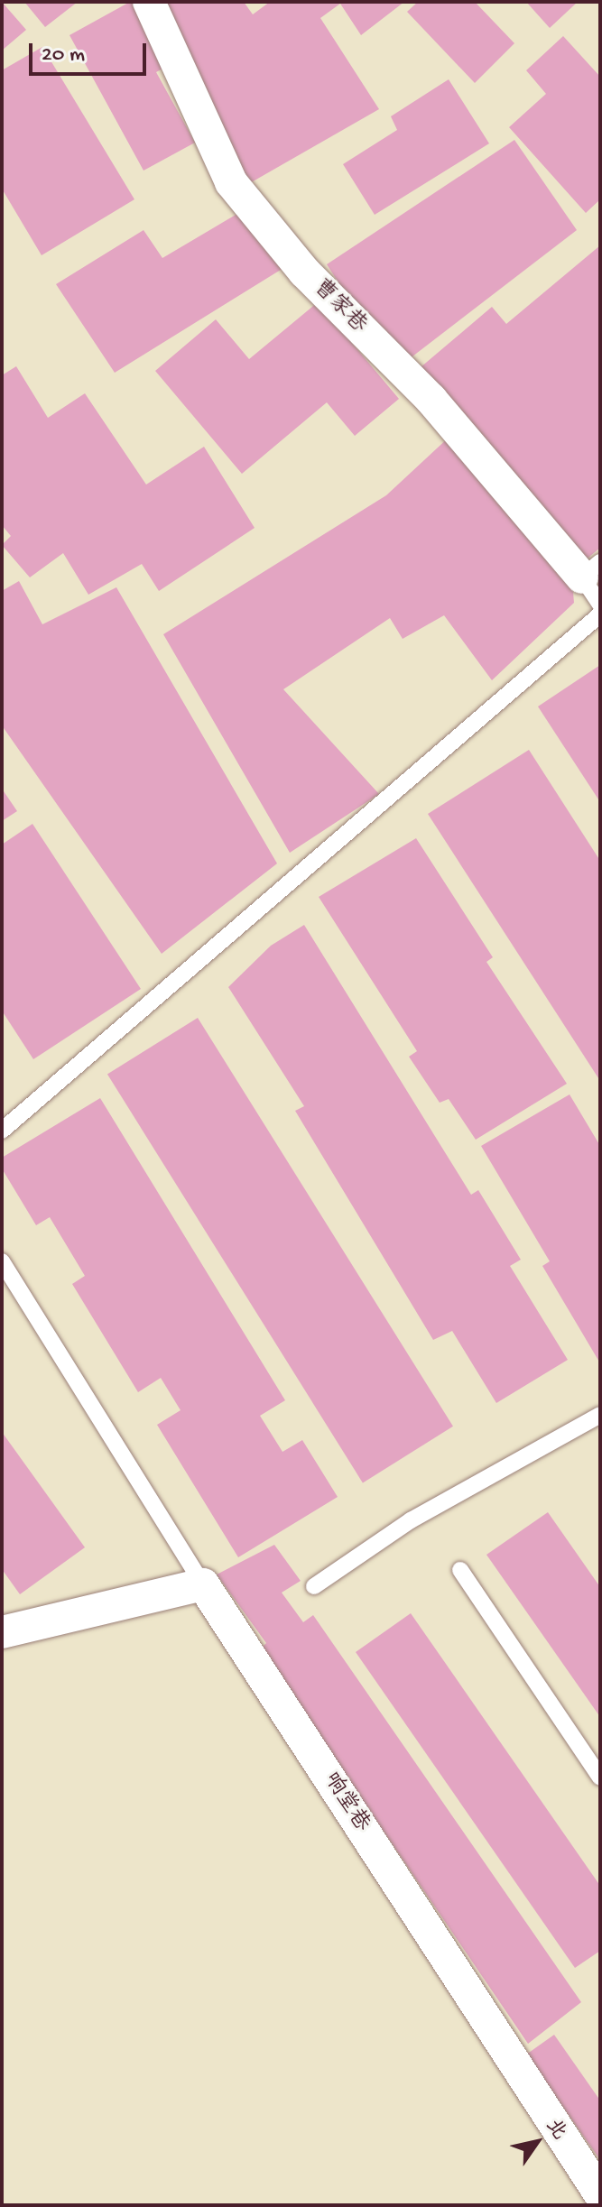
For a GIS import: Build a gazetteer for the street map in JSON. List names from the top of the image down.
{
  "streets": {
    "street": ["曹家巷", "响堂巷"]
  },
  "scale_bar": "20 m",
  "north": "top right"
}
